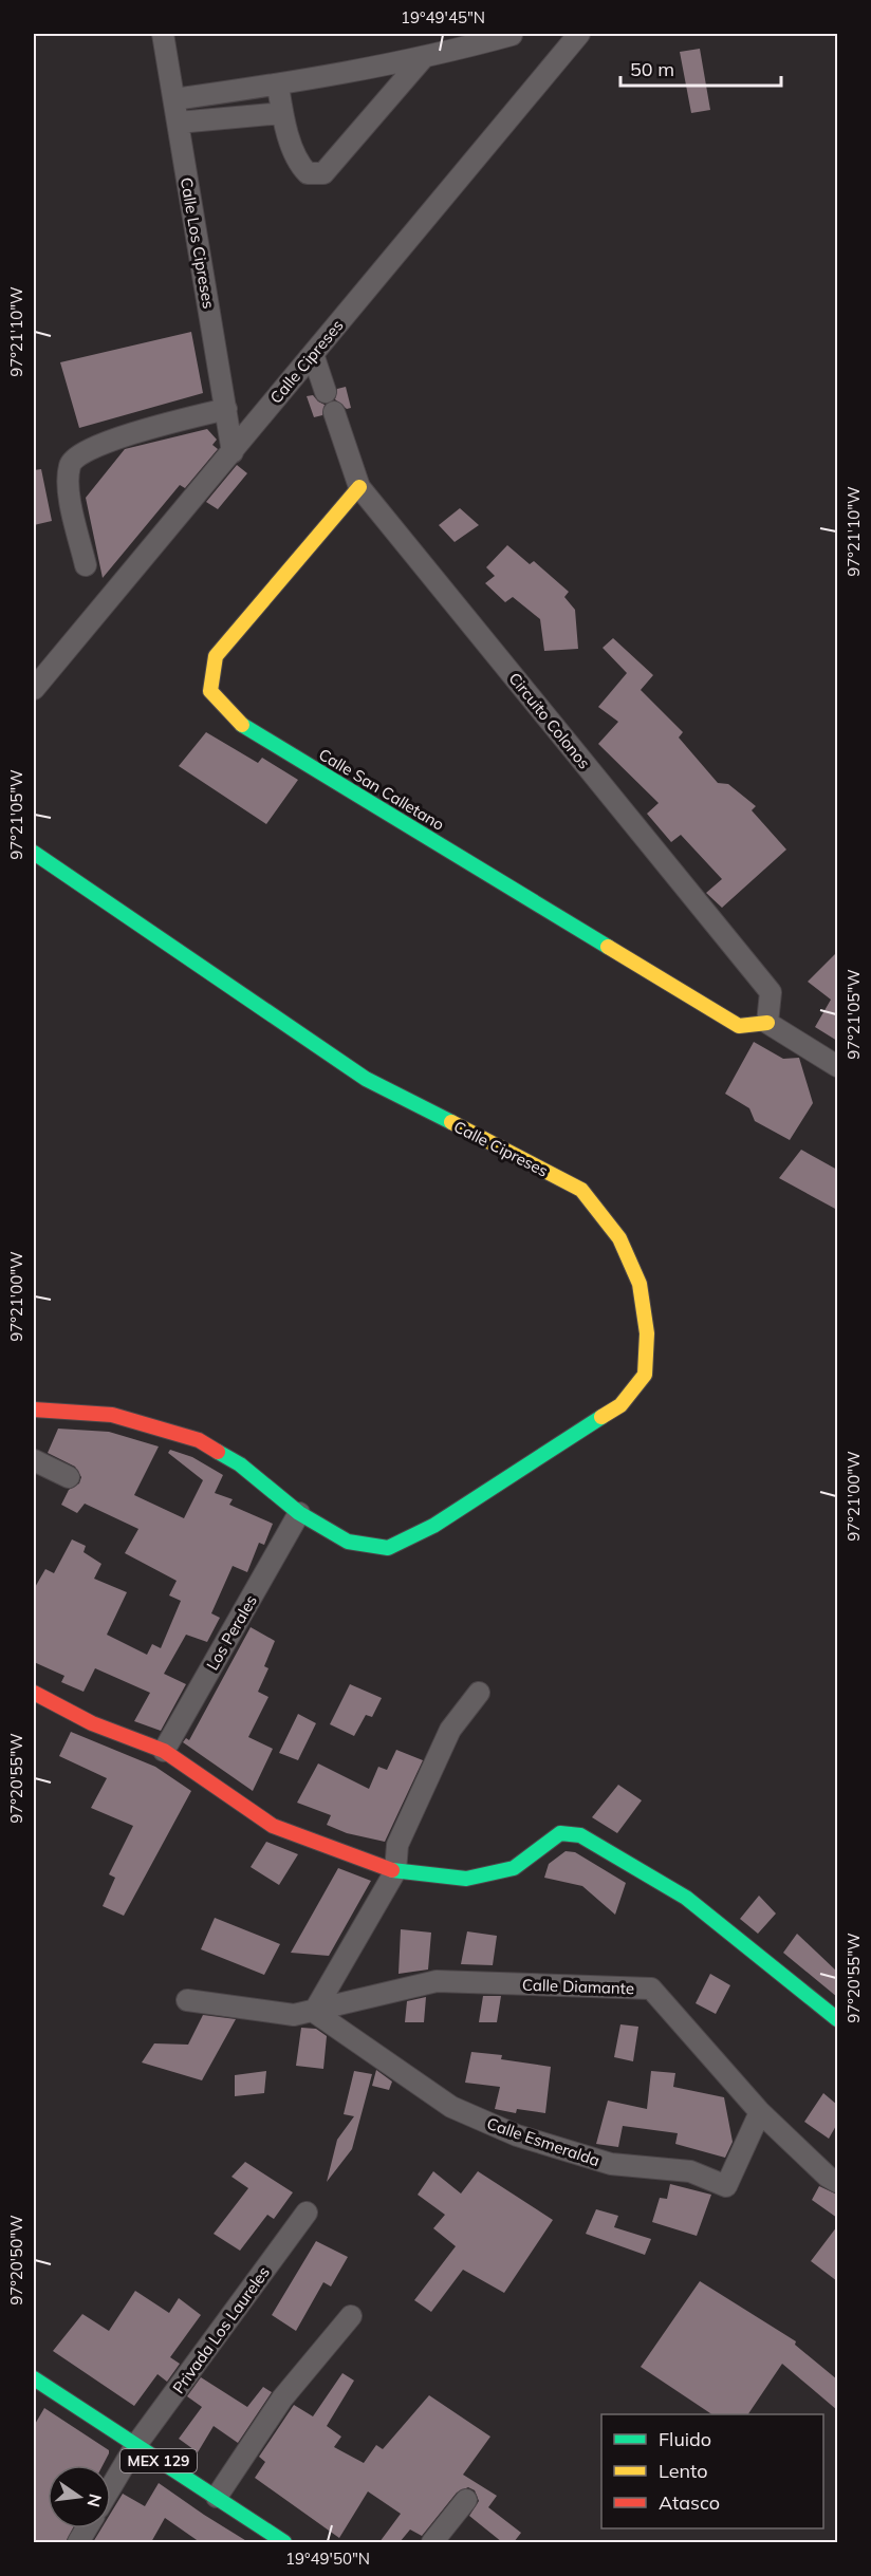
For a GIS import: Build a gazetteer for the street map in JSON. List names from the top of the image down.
{
  "streets": {
    "street": [
      "Calle Los Cipreses",
      "Calle Cipreses",
      "Circuito Colonos",
      "Calle San Calletano",
      "Los Perales",
      "Calle Diamante",
      "Calle Esmeralda",
      "Privada Los Laureles",
      "MEX 129"
    ]
  },
  "crossings": [
    ["Calle Los Cipreses", "Calle Cipreses"],
    ["Calle Cipreses", "Los Perales"],
    ["Circuito Colonos", "Calle San Calletano"],
    ["Calle Diamante", "Calle Esmeralda"],
    ["Privada Los Laureles", "MEX 129"]
  ],
  "legend": ["Fluido", "Lento", "Atasco"],
  "scale_bar": "50 m",
  "north": "right",
  "coordinates": [
    "19°49'45\"N",
    "97°21'10\"W",
    "97°21'05\"W",
    "97°21'00\"W",
    "97°20'55\"W",
    "97°20'50\"W",
    "19°49'50\"N"
  ]
}
